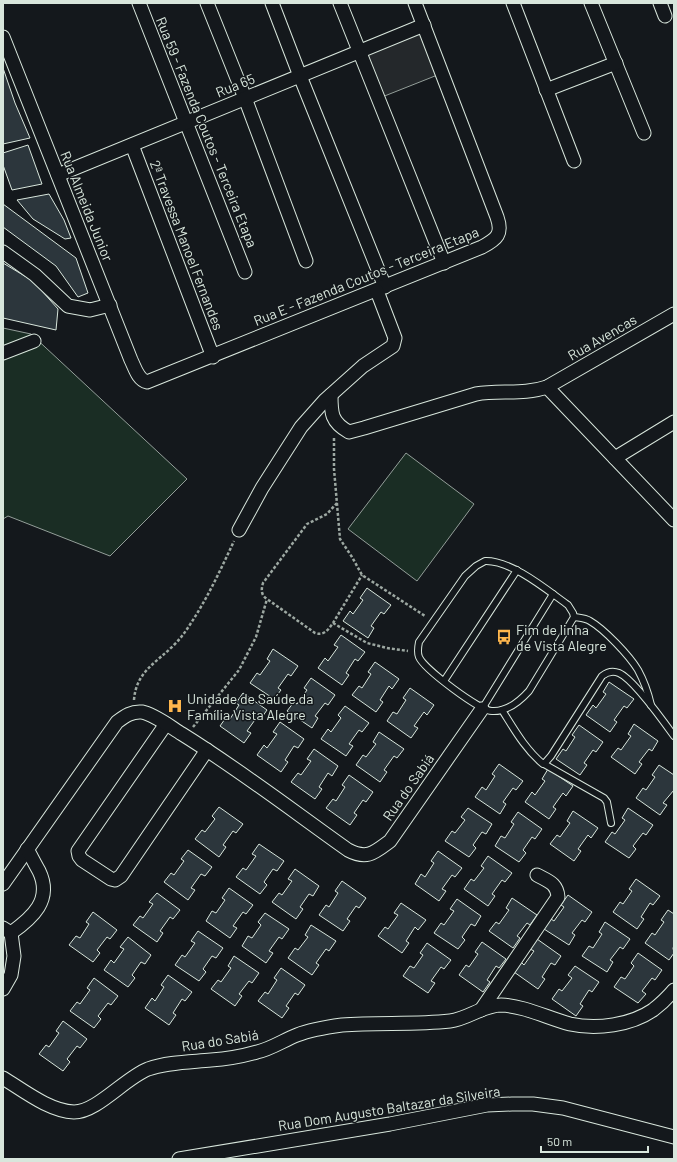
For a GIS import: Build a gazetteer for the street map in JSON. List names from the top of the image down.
{
  "streets": {
    "street": [
      "Rua 65",
      "Rua 59 - Fazenda Coutos - Terceira Etapa",
      "Rua Almeida Junior",
      "2ª Travessa Manoel Fernandes",
      "Rua E - Fazenda Coutos - Terceira Etapa",
      "Rua Avencas",
      "Rua do Sabiá",
      "Rua Dom Augusto Baltazar da Silveira"
    ]
  },
  "crossings": [
    ["Rua 65", "Rua 59 - Fazenda Coutos - Terceira Etapa"],
    ["Rua 65", "Rua Almeida Junior"],
    ["Rua 65", "2ª Travessa Manoel Fernandes"],
    ["Rua 65", "Rua E - Fazenda Coutos - Terceira Etapa"],
    ["Rua Almeida Junior", "Rua E - Fazenda Coutos - Terceira Etapa"],
    ["2ª Travessa Manoel Fernandes", "Rua E - Fazenda Coutos - Terceira Etapa"]
  ],
  "places": {
    "bus stop": ["Fim de linha de Vista Alegre"],
    "hospital": ["Unidade de Saúde da Família Vista Alegre"]
  },
  "scale_bar": "50 m"
}
